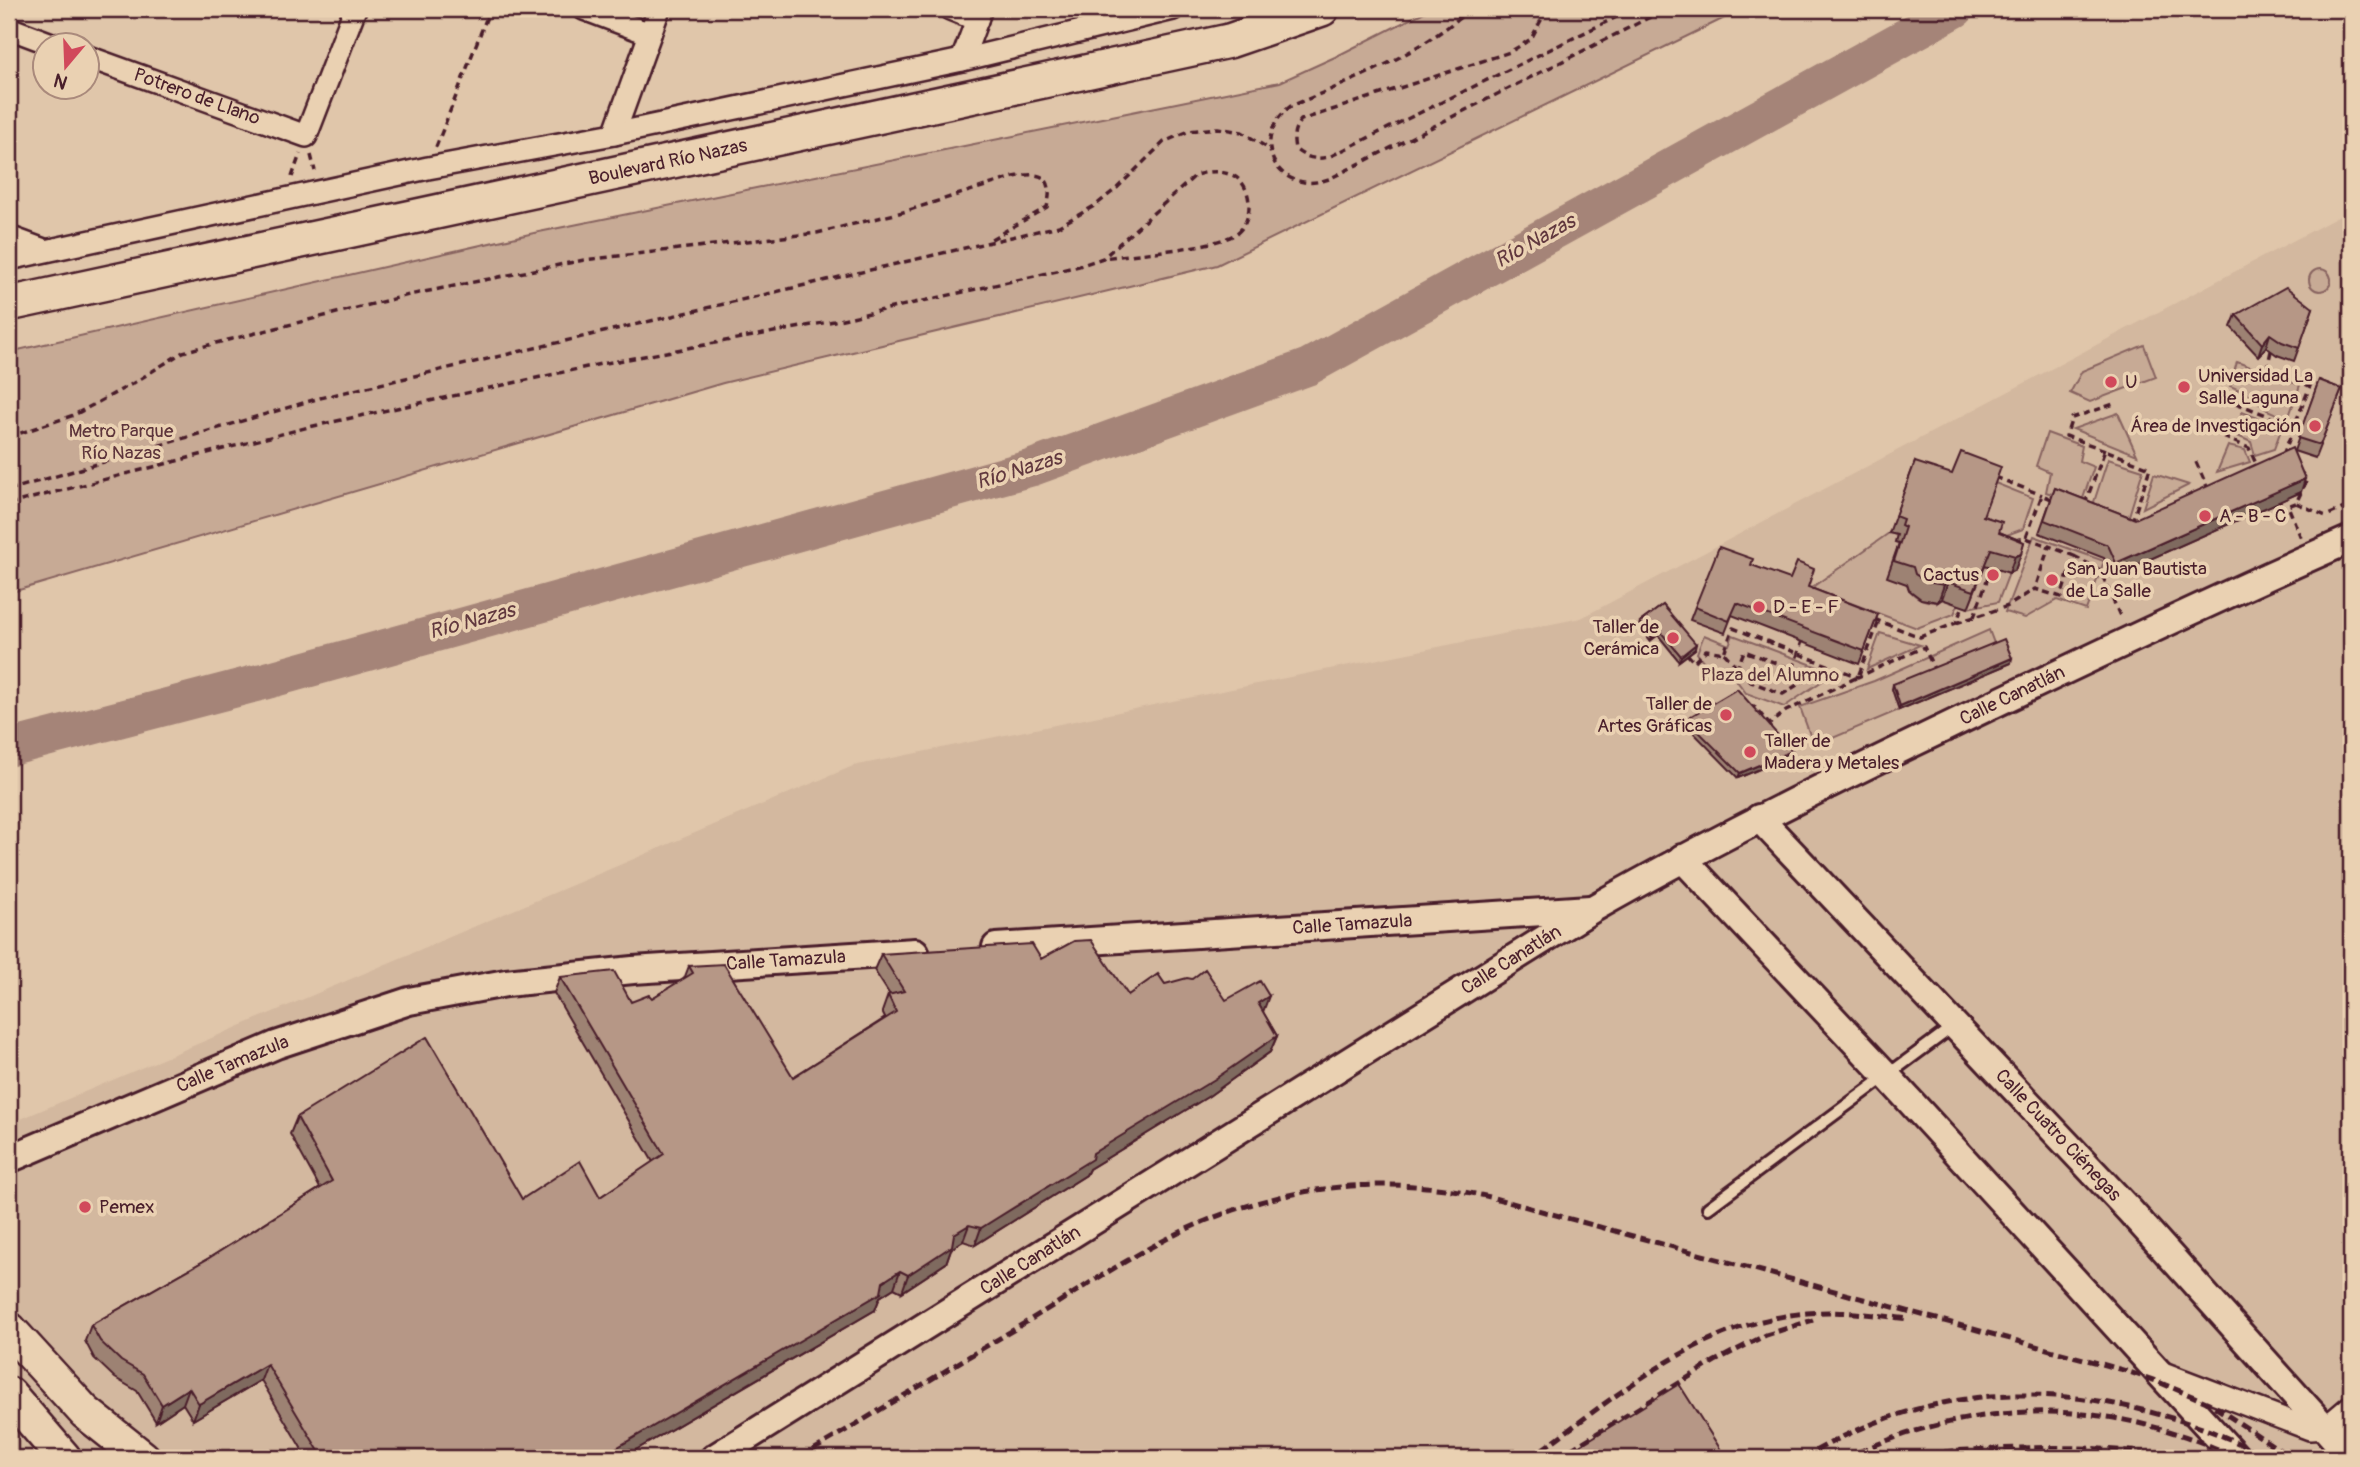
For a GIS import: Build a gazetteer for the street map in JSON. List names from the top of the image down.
{
  "streets": {
    "main road": ["Boulevard Río Nazas"],
    "street": [
      "Potrero de Llano",
      "Calle Canatlán",
      "Calle Tamazula",
      "Calle Cuatro Ciénegas"
    ]
  },
  "crossings": [
    ["Calle Canatlán", "Calle Tamazula"],
    ["Calle Canatlán", "Calle Cuatro Ciénegas"]
  ],
  "water": ["Río Nazas"],
  "parks": ["Metro Parque Río Nazas", "Plaza del Alumno"],
  "places": [
    "U",
    "Universidad La Salle Laguna",
    "Área de Investigación",
    "A - B - C",
    "Cactus",
    "San Juan Bautista de La Salle",
    "D - E - F",
    "Taller de Cerámica",
    "Taller de Artes Gráficas",
    "Taller de Madera y Metales",
    "Pemex"
  ],
  "north": "bottom"
}
